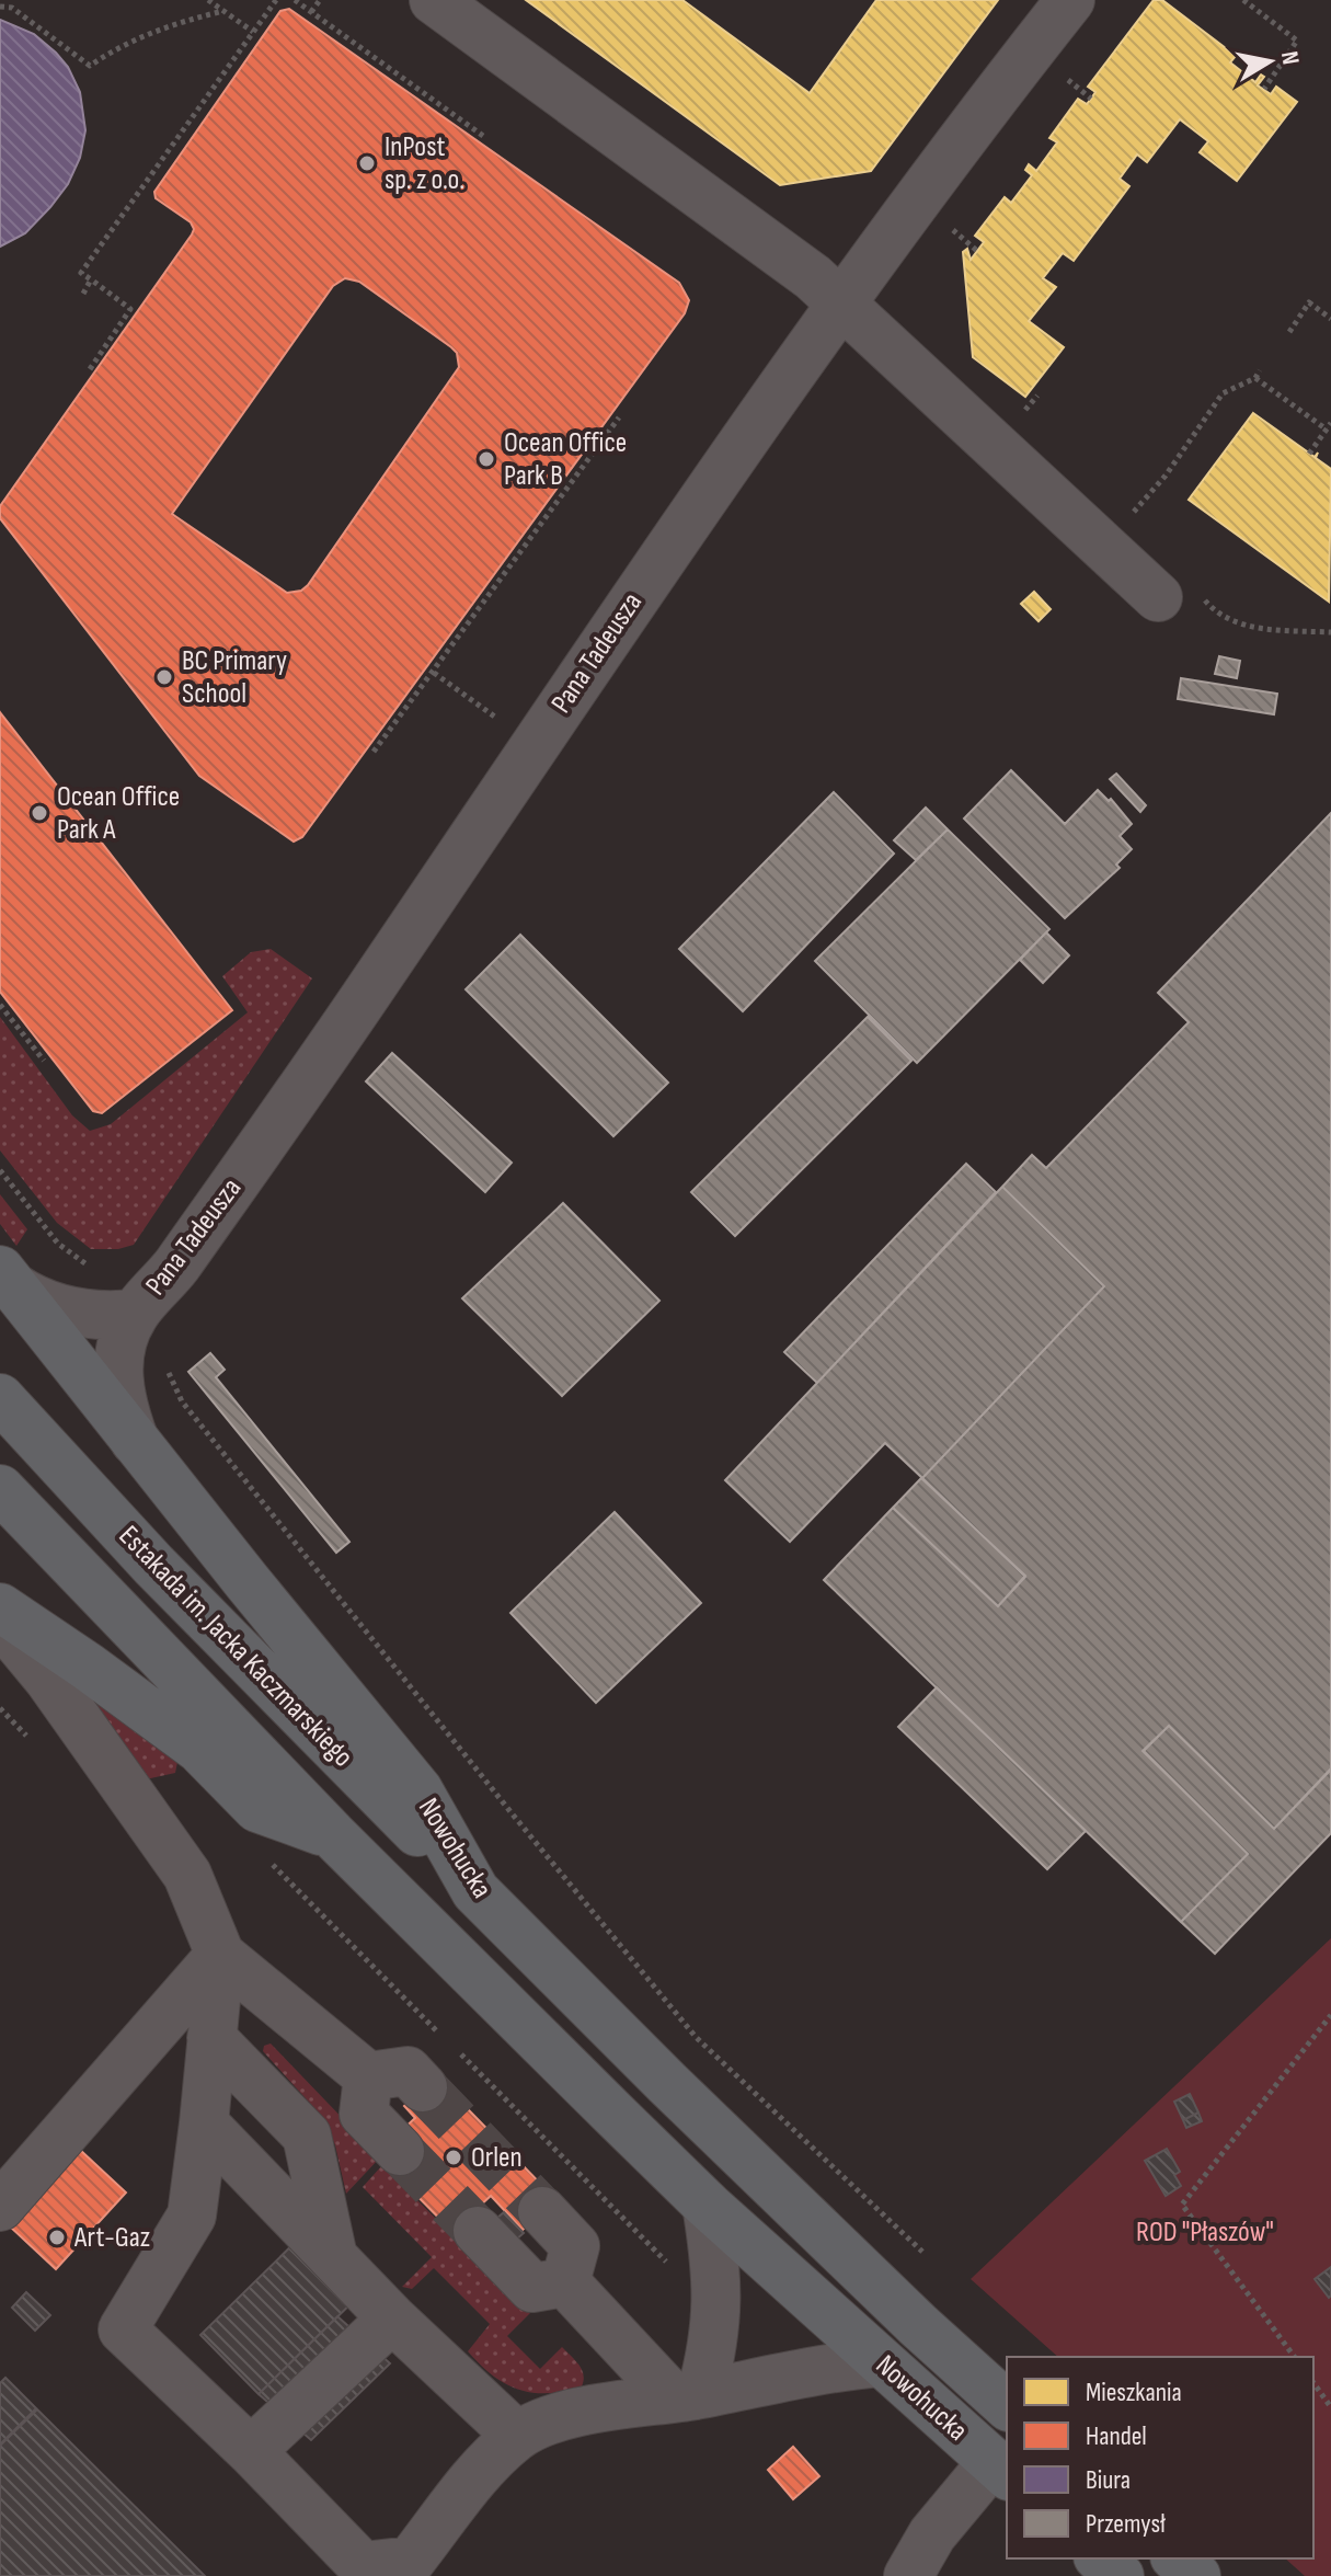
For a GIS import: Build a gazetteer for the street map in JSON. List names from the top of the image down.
{
  "streets": {
    "main road": ["Estakada im. Jacka Kaczmarskiego", "Nowohucka"],
    "street": ["Pana Tadeusza"]
  },
  "crossings": [
    ["Pana Tadeusza", "Nowohucka"],
    ["Estakada im. Jacka Kaczmarskiego", "Nowohucka"]
  ],
  "parks": ["ROD \"Płaszów\""],
  "places": [
    "InPost sp. z o.o.",
    "Ocean Office Park B",
    "BC Primary School",
    "Ocean Office Park A",
    "Orlen",
    "Art-Gaz"
  ],
  "legend": [
    "Mieszkania",
    "Handel",
    "Biura",
    "Przemysł"
  ],
  "north": "right"
}
